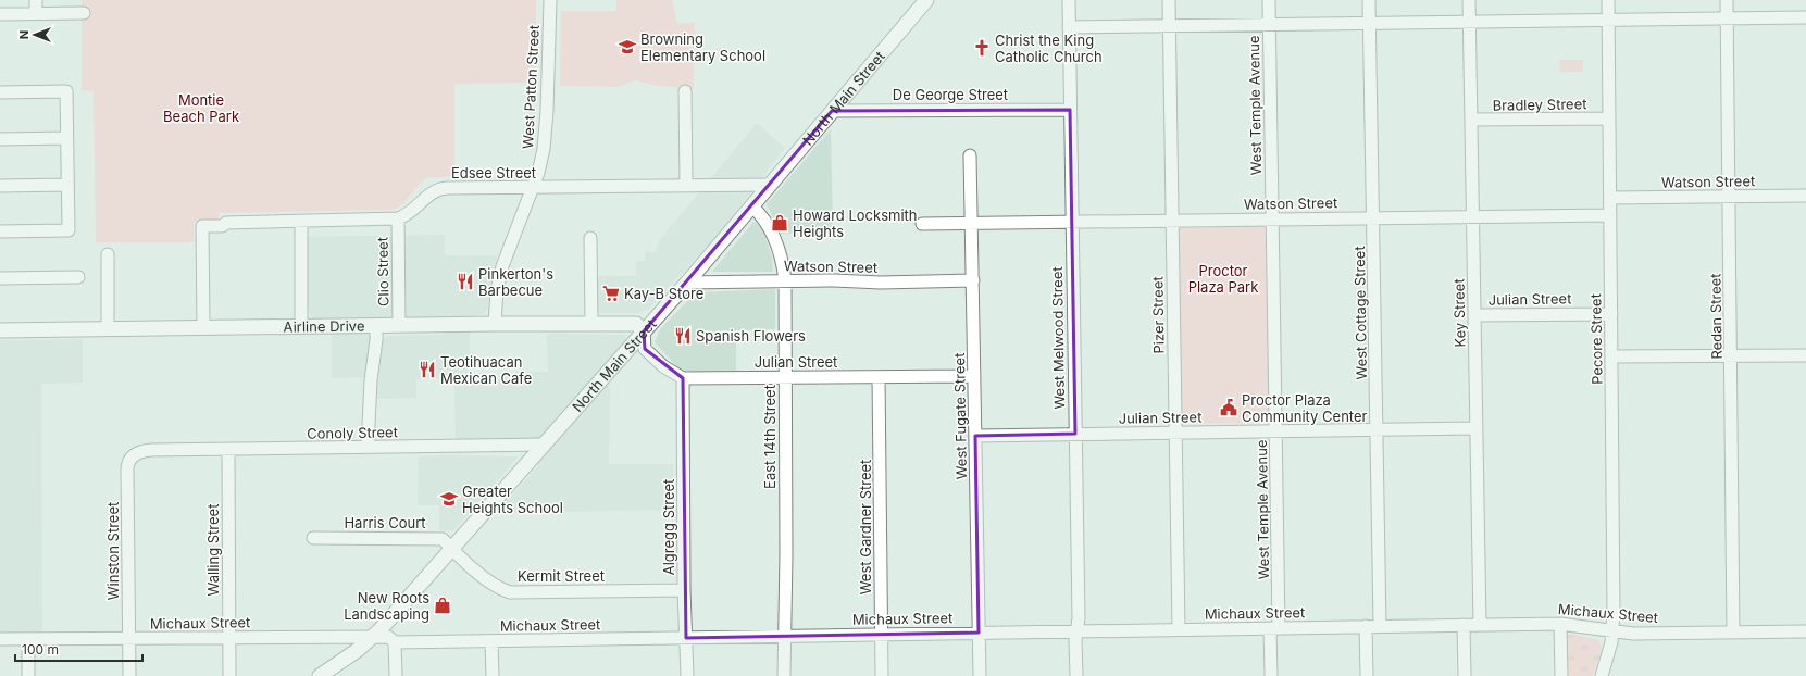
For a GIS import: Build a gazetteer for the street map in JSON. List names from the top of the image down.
{
  "streets": {
    "main road": ["North Main Street", "Airline Drive"],
    "street": [
      "West Patton Street",
      "De George Street",
      "Bradley Street",
      "West Temple Avenue",
      "Edsee Street",
      "Watson Street",
      "Clio Street",
      "Julian Street",
      "West Cottage Street",
      "Key Street",
      "Pizer Street",
      "Redan Street",
      "West Melwood Street",
      "Pecore Street",
      "West Fugate Street",
      "Conoly Street",
      "East 14th Street",
      "Harris Court",
      "Algregg Street",
      "West Gardner Street",
      "Walling Street",
      "Winston Street",
      "Kermit Street",
      "Michaux Street"
    ]
  },
  "crossings": [
    ["West Patton Street", "Edsee Street"],
    ["West Patton Street", "Airline Drive"],
    ["De George Street", "North Main Street"],
    ["De George Street", "West Melwood Street"],
    ["North Main Street", "Edsee Street"],
    ["North Main Street", "Watson Street"],
    ["North Main Street", "Airline Drive"],
    ["North Main Street", "Conoly Street"],
    ["North Main Street", "East 14th Street"],
    ["North Main Street", "Harris Court"],
    ["North Main Street", "Kermit Street"],
    ["North Main Street", "Michaux Street"],
    ["Bradley Street", "Key Street"],
    ["Bradley Street", "Pecore Street"],
    ["West Temple Avenue", "Watson Street"],
    ["West Temple Avenue", "Julian Street"],
    ["West Temple Avenue", "Michaux Street"],
    ["Edsee Street", "Clio Street"],
    ["Watson Street", "West Cottage Street"],
    ["Watson Street", "Key Street"],
    ["Watson Street", "Pizer Street"],
    ["Watson Street", "Redan Street"],
    ["Watson Street", "West Melwood Street"],
    ["Watson Street", "Pecore Street"],
    ["Watson Street", "West Fugate Street"],
    ["Watson Street", "East 14th Street"],
    ["Clio Street", "Airline Drive"],
    ["Clio Street", "Conoly Street"],
    ["Julian Street", "West Cottage Street"],
    ["Julian Street", "Key Street"],
    ["Julian Street", "Pizer Street"],
    ["Julian Street", "West Melwood Street"],
    ["Julian Street", "Pecore Street"],
    ["Julian Street", "West Fugate Street"],
    ["Julian Street", "East 14th Street"],
    ["Julian Street", "Algregg Street"],
    ["Julian Street", "West Gardner Street"],
    ["West Cottage Street", "Michaux Street"],
    ["Key Street", "Michaux Street"],
    ["Pizer Street", "Michaux Street"],
    ["Redan Street", "Michaux Street"],
    ["West Melwood Street", "Michaux Street"],
    ["Pecore Street", "Michaux Street"],
    ["West Fugate Street", "Michaux Street"],
    ["Conoly Street", "Walling Street"],
    ["Conoly Street", "Winston Street"],
    ["East 14th Street", "Michaux Street"],
    ["Harris Court", "Kermit Street"],
    ["Algregg Street", "Kermit Street"],
    ["Algregg Street", "Michaux Street"],
    ["West Gardner Street", "Michaux Street"],
    ["Walling Street", "Michaux Street"],
    ["Winston Street", "Michaux Street"]
  ],
  "parks": ["Montie Beach Park", "Proctor Plaza Park"],
  "places": {
    "school or university": ["Browning Elementary School", "Greater Heights School"],
    "church": ["Christ the King Catholic Church"],
    "shop": ["Howard Locksmith Heights", "New Roots Landscaping"],
    "restaurant": ["Pinkerton's Barbecue", "Spanish Flowers", "Teotihuacan Mexican Cafe"],
    "supermarket": ["Kay-B Store"],
    "public building": ["Proctor Plaza Community Center"]
  },
  "scale_bar": "100 m",
  "north": "left"
}
